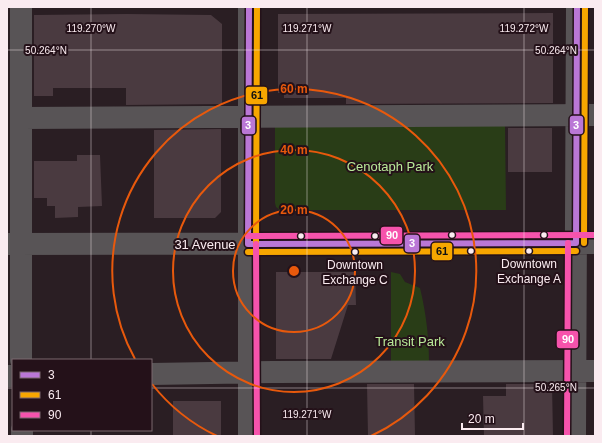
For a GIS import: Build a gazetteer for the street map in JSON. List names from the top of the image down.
{
  "streets": {
    "street": ["31 Avenue"]
  },
  "parks": ["Cenotaph Park", "Transit Park"],
  "places": ["Downtown Exchange A", "Downtown Exchange C"],
  "lines": ["transit line 3", "transit line 61", "transit line 90"],
  "legend": ["3", "61", "90"],
  "scale_bar": "20 m",
  "coordinates": [
    "119.270°W",
    "119.271°W",
    "119.272°W",
    "50.264°N",
    "50.265°N"
  ],
  "rings": ["60 m", "40 m", "20 m"]
}
